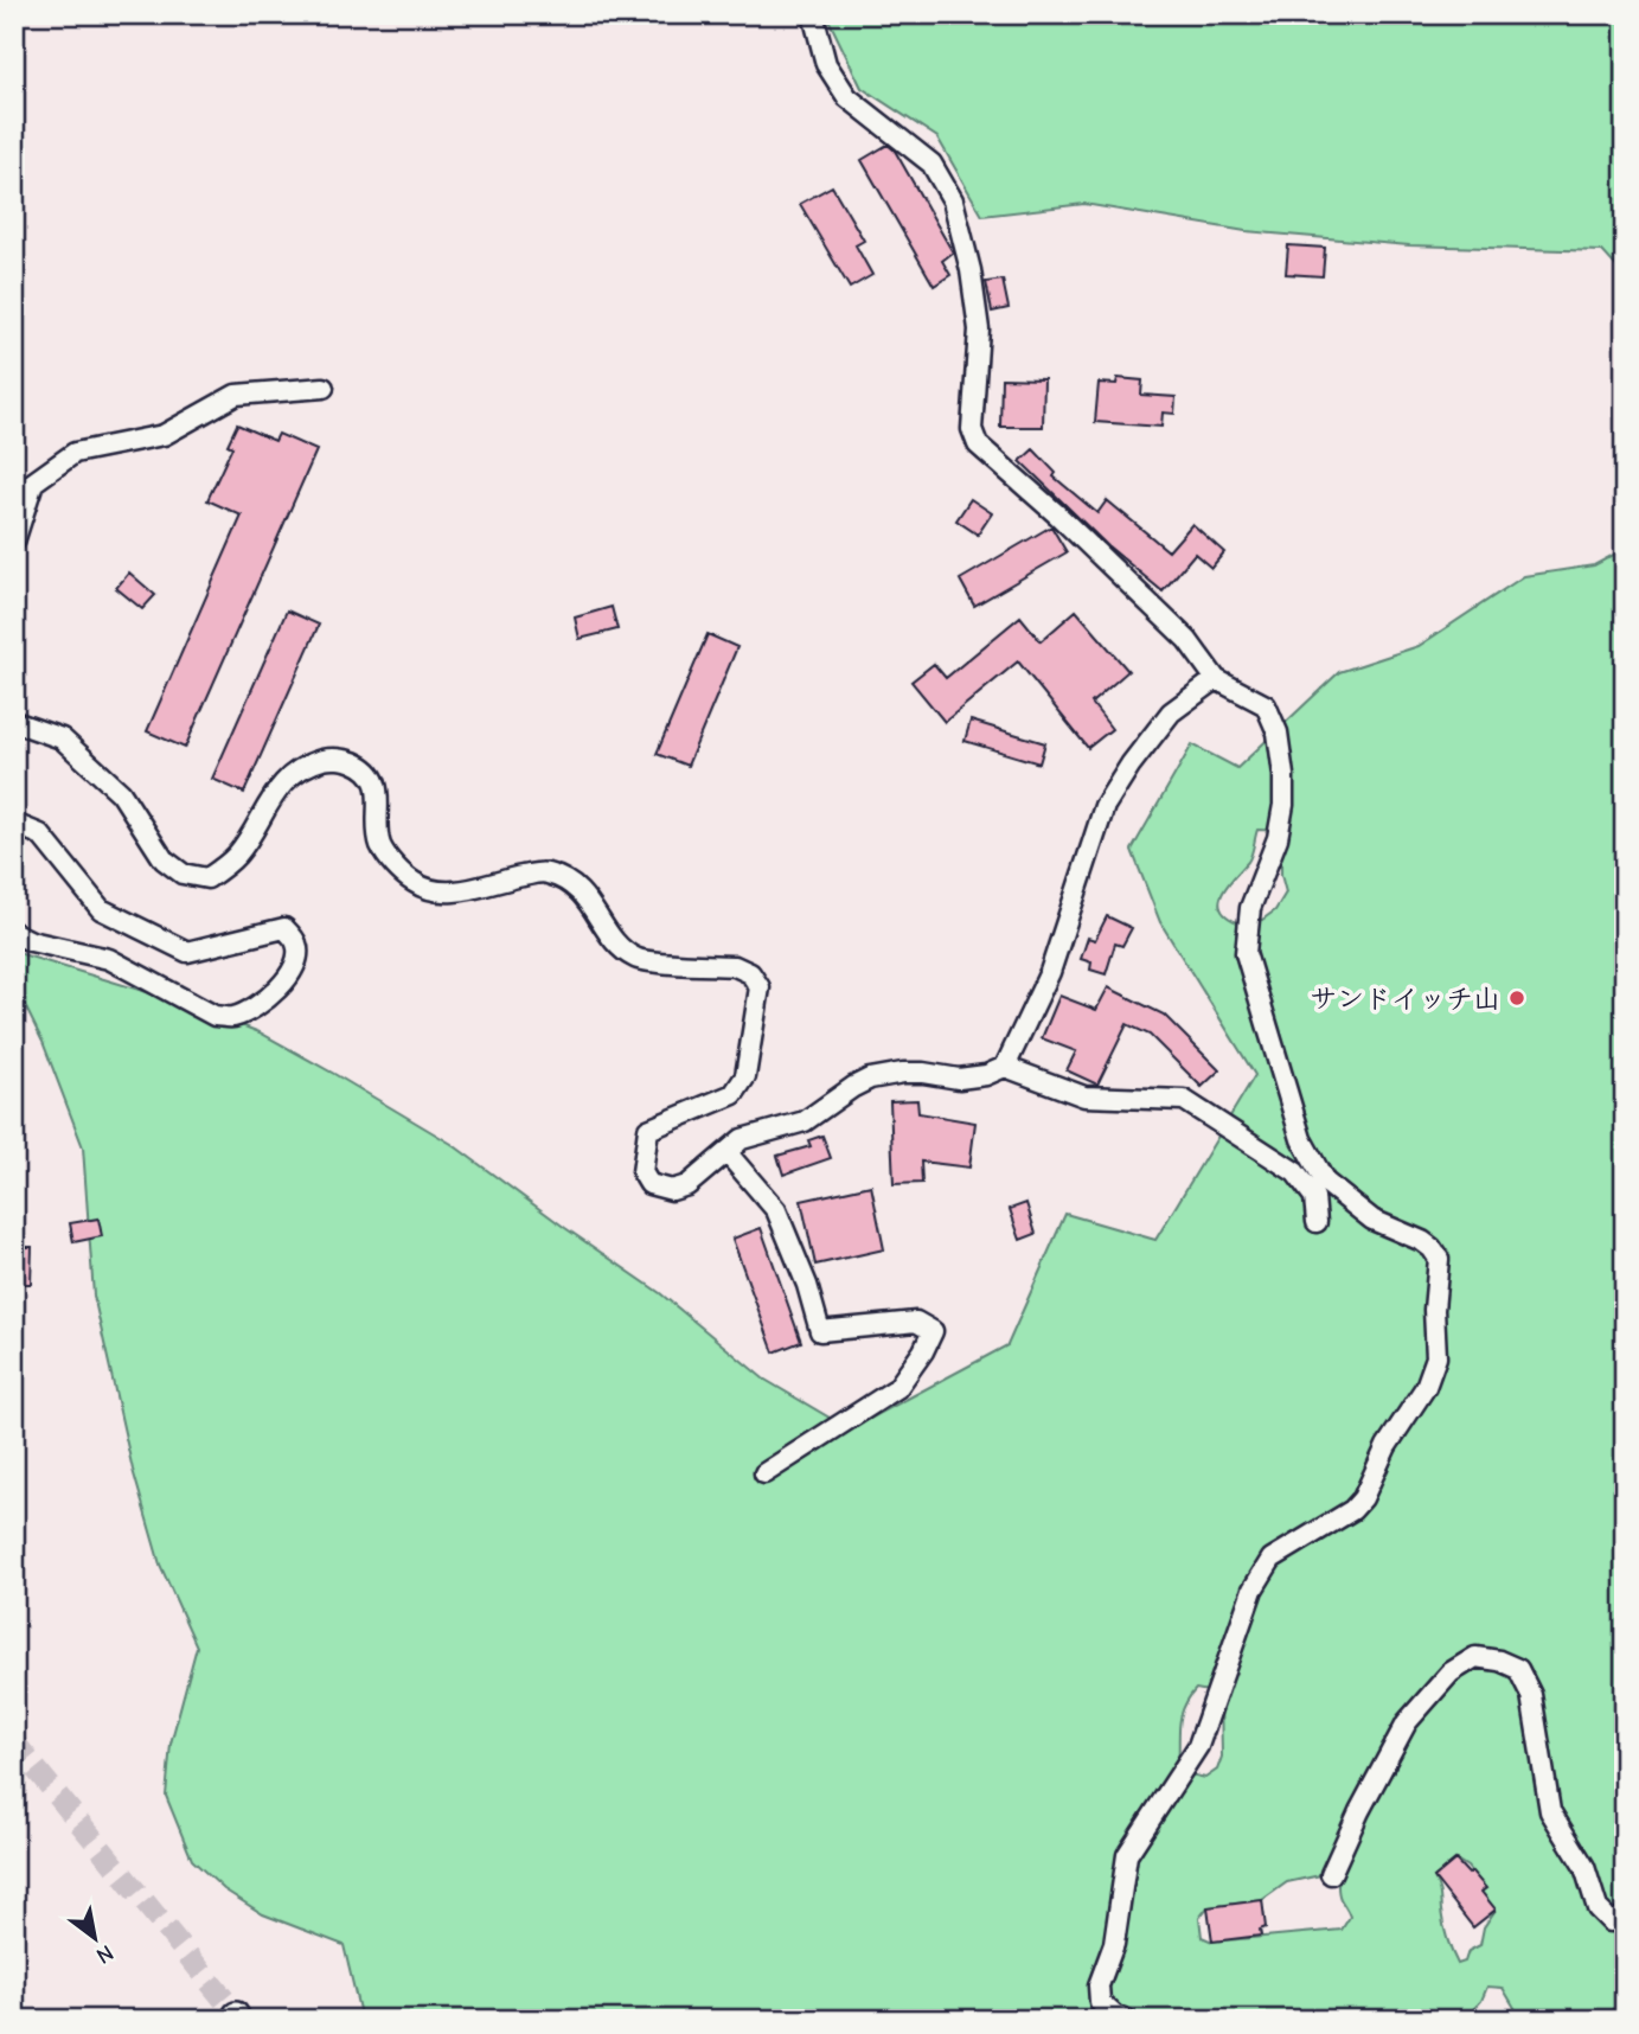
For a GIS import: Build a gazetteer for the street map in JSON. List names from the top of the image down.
{
  "places": ["サンドイッチ山"],
  "north": "bottom right"
}
